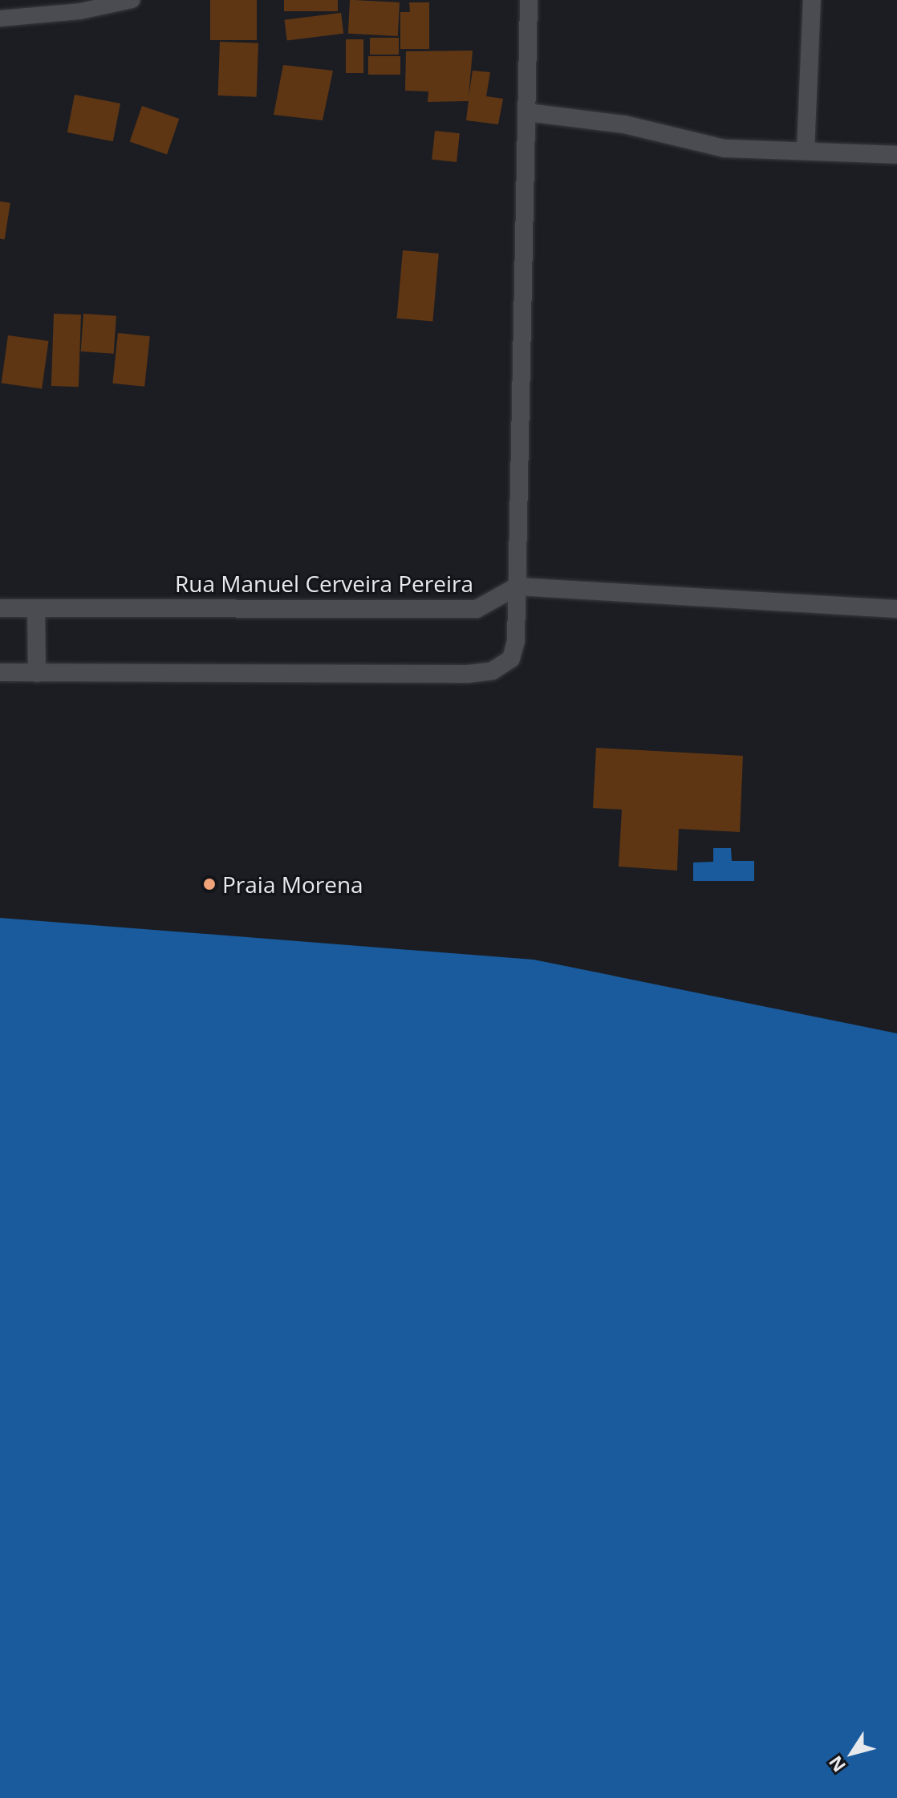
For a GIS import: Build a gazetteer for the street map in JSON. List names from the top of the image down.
{
  "streets": {
    "street": ["Rua Manuel Cerveira Pereira"]
  },
  "places": ["Praia Morena"],
  "north": "bottom left"
}
